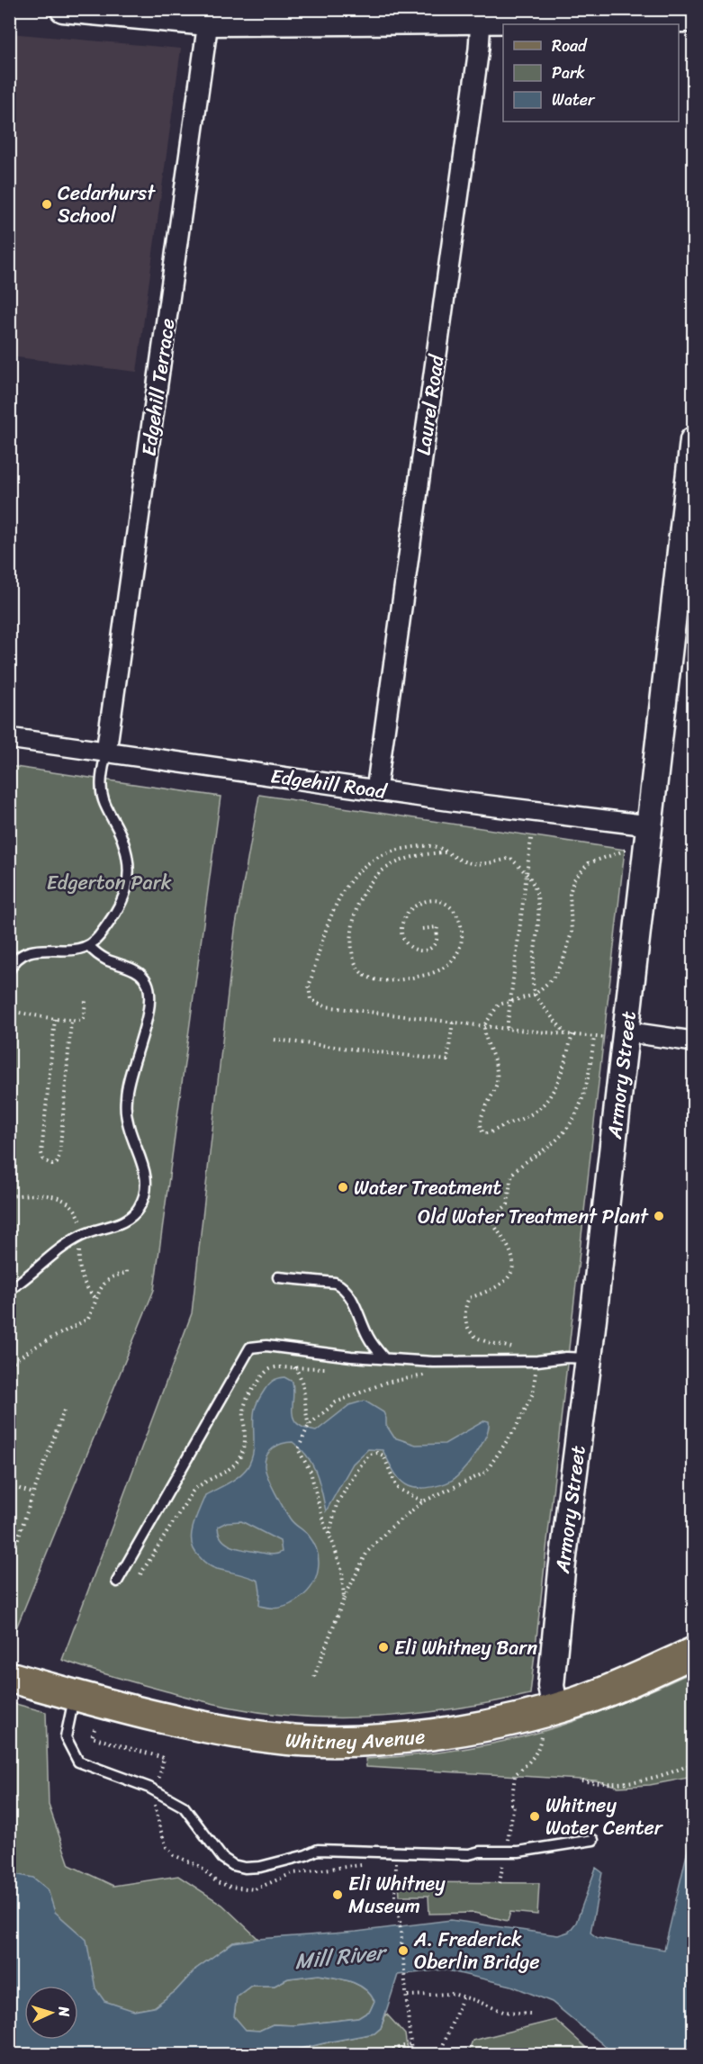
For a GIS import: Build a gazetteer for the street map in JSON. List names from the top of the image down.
{
  "streets": {
    "main road": ["Armory Street", "Whitney Avenue"],
    "street": ["Edgehill Terrace", "Laurel Road", "Edgehill Road"]
  },
  "crossings": [
    ["Edgehill Terrace", "Edgehill Road"],
    ["Laurel Road", "Edgehill Road"],
    ["Edgehill Road", "Armory Street"],
    ["Armory Street", "Whitney Avenue"]
  ],
  "water": ["Mill River"],
  "parks": ["Edgerton Park"],
  "places": [
    "Cedarhurst School",
    "Water Treatment",
    "Old Water Treatment Plant",
    "Eli Whitney Barn",
    "Whitney Water Center",
    "Eli Whitney Museum",
    "A. Frederick Oberlin Bridge"
  ],
  "legend": ["Road", "Park", "Water"],
  "north": "right"
}
